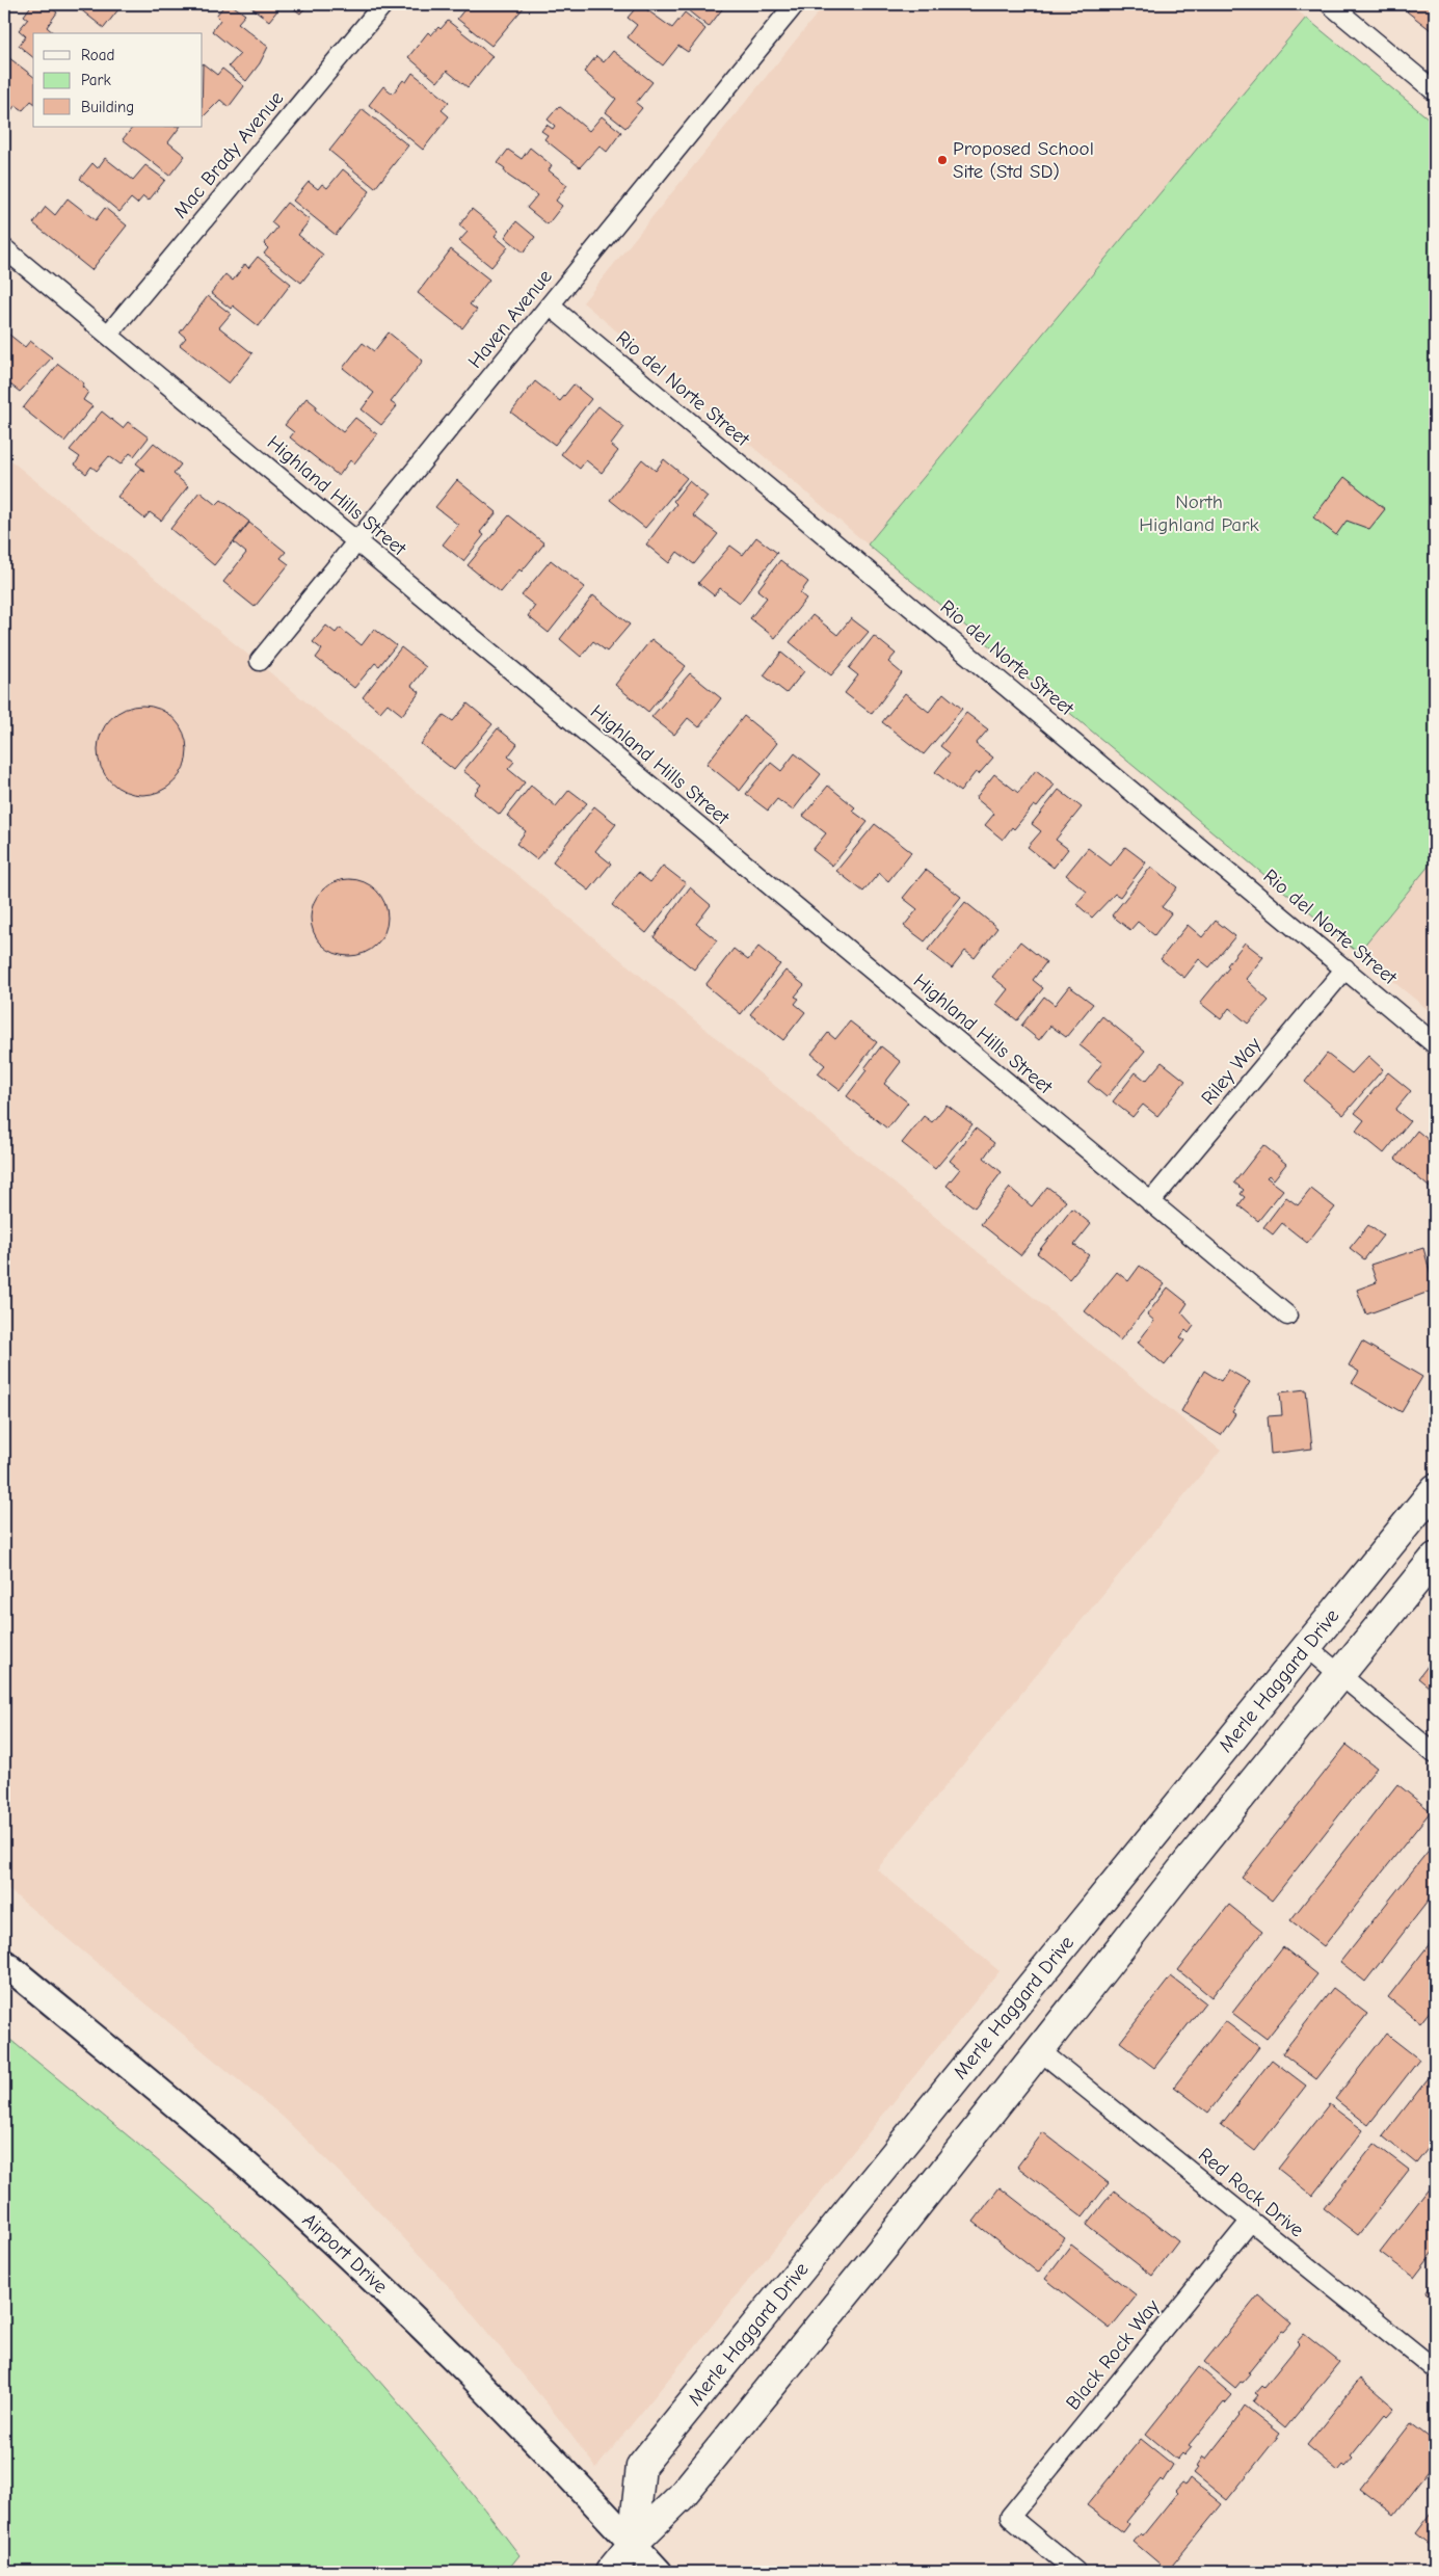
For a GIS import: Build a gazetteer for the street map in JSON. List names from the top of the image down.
{
  "streets": {
    "main road": ["Merle Haggard Drive", "Airport Drive"],
    "street": [
      "Mac Brady Avenue",
      "Haven Avenue",
      "Rio del Norte Street",
      "Highland Hills Street",
      "Riley Way",
      "Red Rock Drive",
      "Black Rock Way"
    ]
  },
  "crossings": [
    ["Mac Brady Avenue", "Highland Hills Street"],
    ["Haven Avenue", "Rio del Norte Street"],
    ["Haven Avenue", "Highland Hills Street"],
    ["Rio del Norte Street", "Riley Way"],
    ["Highland Hills Street", "Riley Way"],
    ["Merle Haggard Drive", "Airport Drive"],
    ["Red Rock Drive", "Black Rock Way"]
  ],
  "parks": ["North Highland Park"],
  "places": ["Proposed School Site (Std SD)"],
  "legend": ["Road", "Park", "Building"]
}
